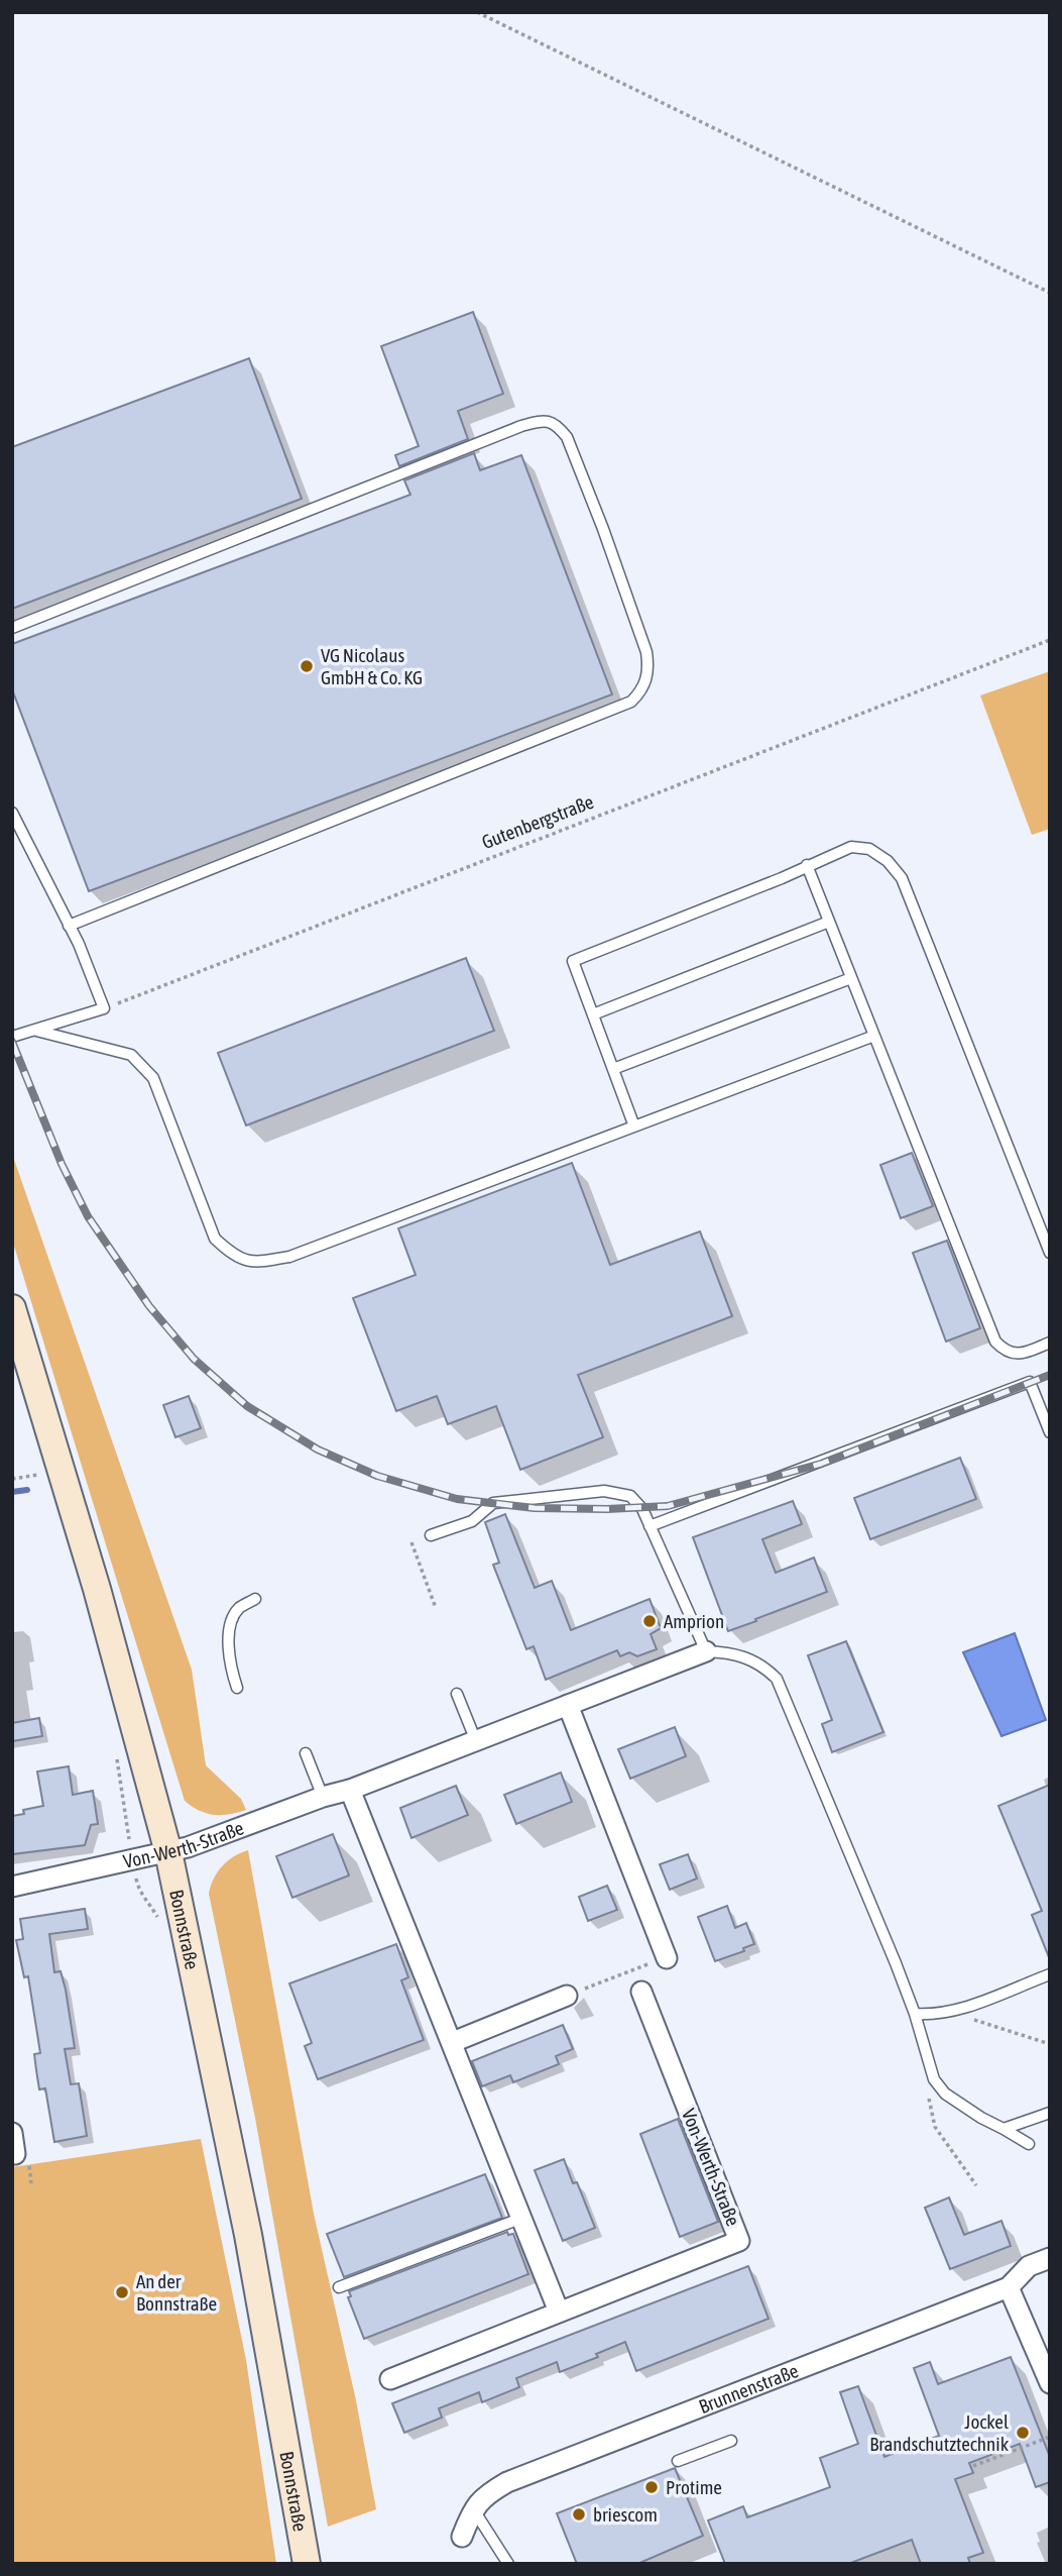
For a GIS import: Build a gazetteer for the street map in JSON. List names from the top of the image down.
{
  "streets": {
    "main road": ["Bonnstraße"],
    "street": ["Von-Werth-Straße", "Brunnenstraße"],
    "path": ["Gutenbergstraße"]
  },
  "crossings": [
    ["Von-Werth-Straße", "Bonnstraße"]
  ],
  "places": [
    "VG Nicolaus GmbH & Co. KG",
    "Amprion",
    "An der Bonnstraße",
    "Jockel Brandschutztechnik",
    "Protime",
    "briescom"
  ]
}
